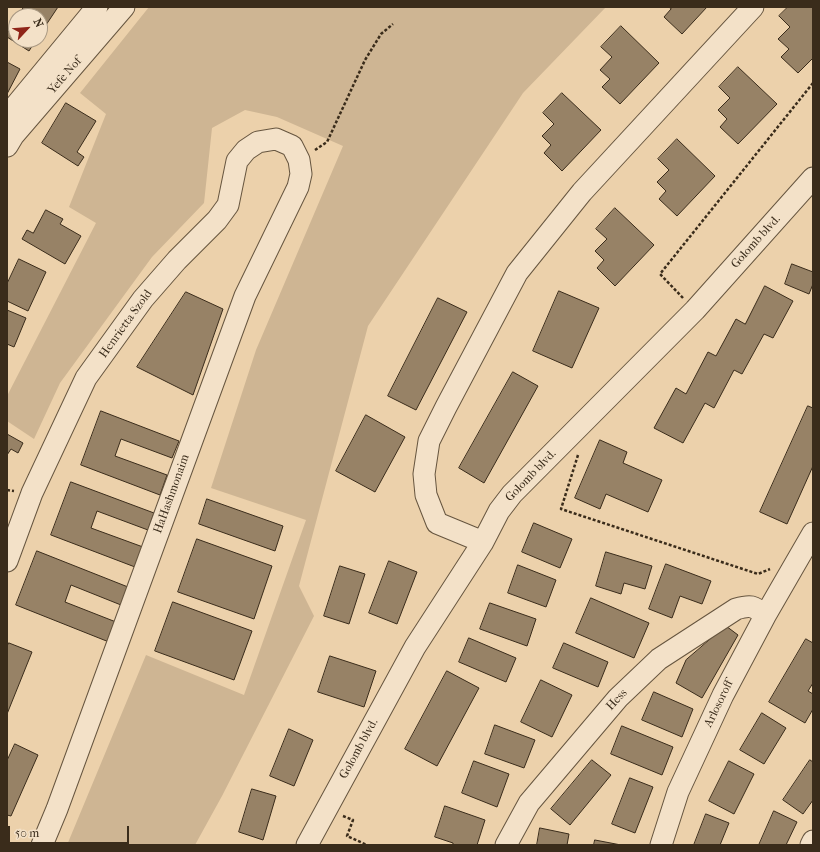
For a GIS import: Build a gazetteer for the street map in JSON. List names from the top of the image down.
{
  "streets": {
    "street": [
      "Yefe Nof",
      "Golomb blvd.",
      "Henrietta Szold",
      "HaHashmonaim",
      "Hess",
      "Arlosoroff"
    ]
  },
  "crossings": [
    ["Henrietta Szold", "HaHashmonaim"],
    ["Hess", "Arlosoroff"]
  ],
  "scale_bar": "50 m",
  "north": "top right"
}
